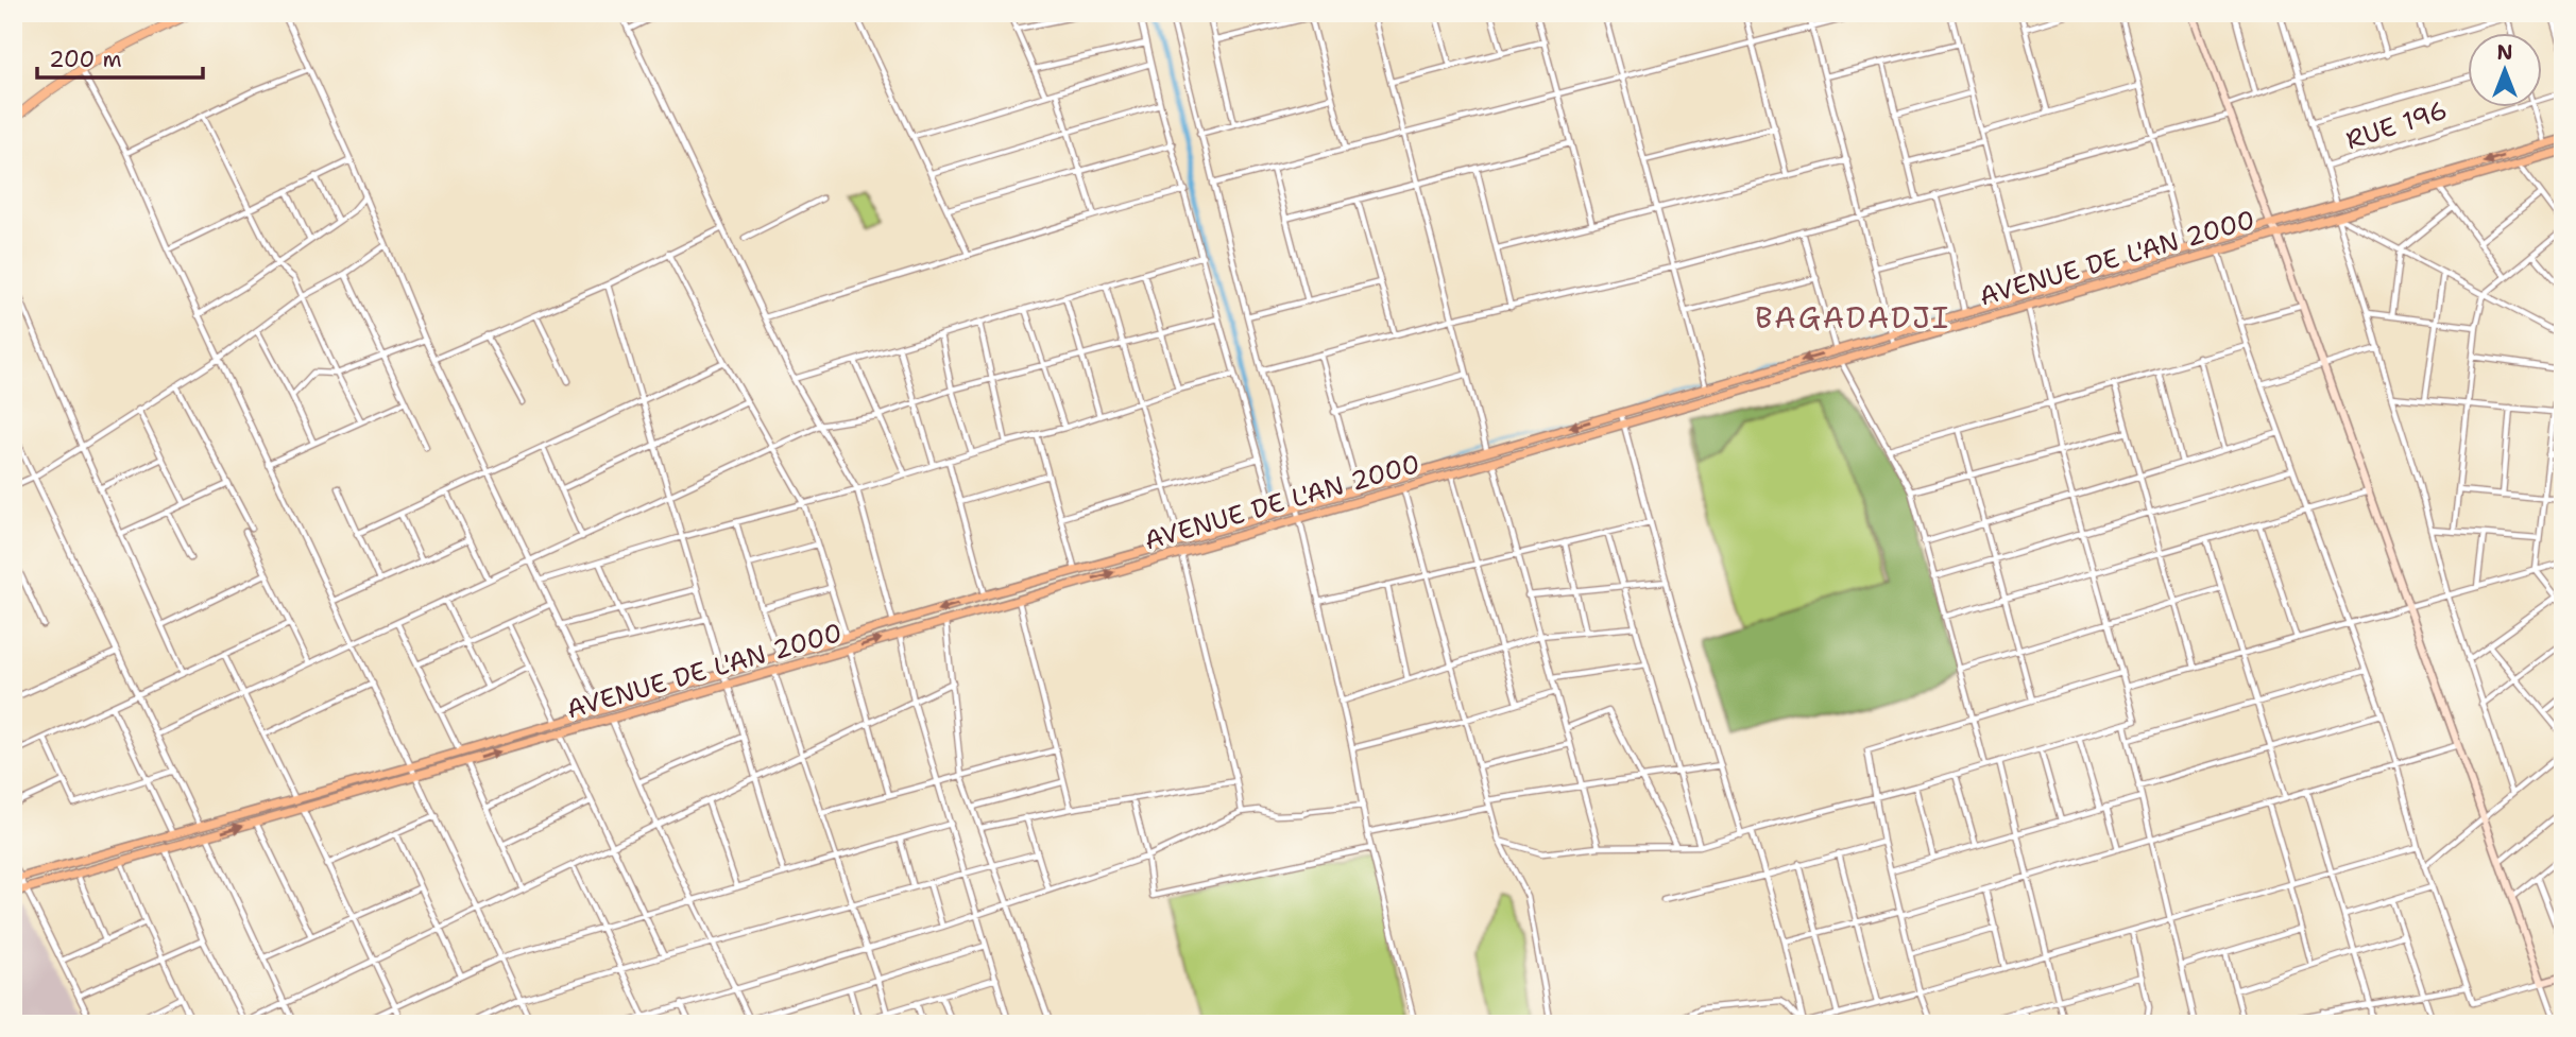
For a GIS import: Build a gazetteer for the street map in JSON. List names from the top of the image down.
{
  "streets": {
    "main road": ["AVENUE DE L'AN 2000"],
    "street": ["RUE 196"]
  },
  "districts": ["BAGADADJI"],
  "scale_bar": "200 m",
  "north": "top"
}
